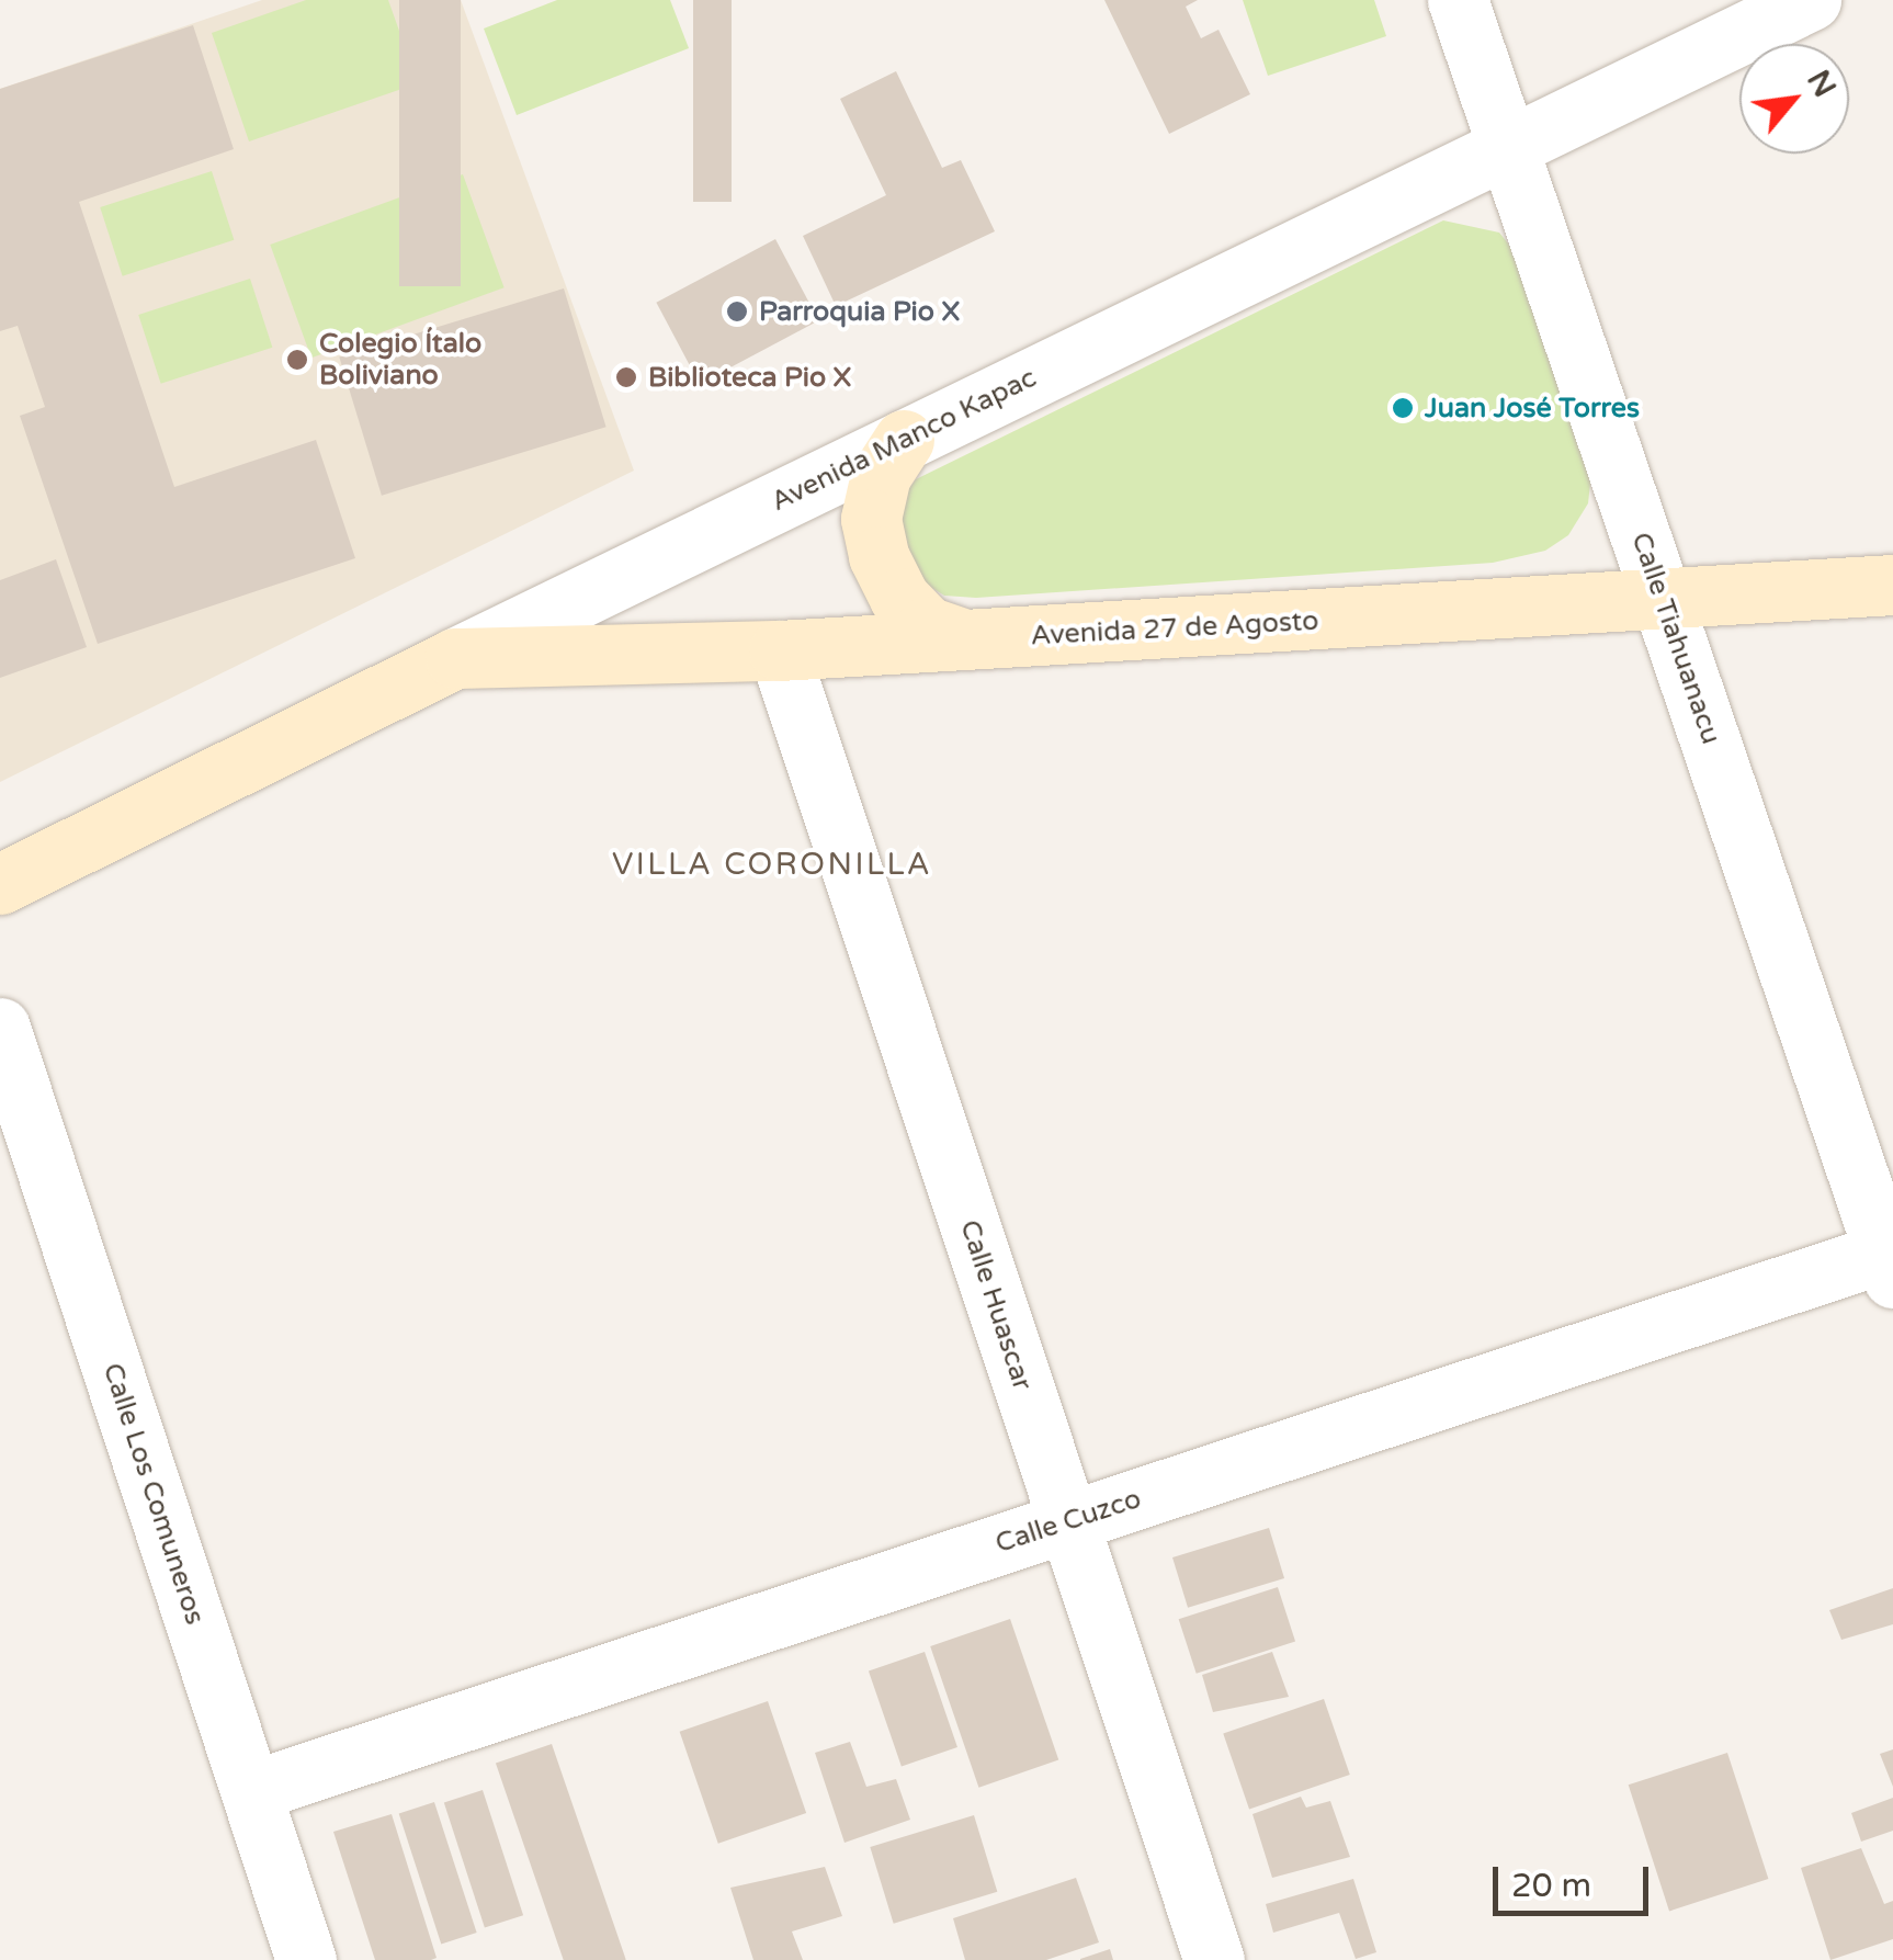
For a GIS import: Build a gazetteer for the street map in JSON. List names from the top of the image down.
{
  "streets": {
    "street": [
      "Avenida Manco Kapac",
      "Avenida 27 de Agosto",
      "Calle Tiahuanacu",
      "Calle Huascar",
      "Calle Los Comuneros",
      "Calle Cuzco"
    ]
  },
  "crossings": [
    ["Avenida Manco Kapac", "Avenida 27 de Agosto"],
    ["Avenida Manco Kapac", "Calle Tiahuanacu"],
    ["Avenida 27 de Agosto", "Calle Tiahuanacu"],
    ["Avenida 27 de Agosto", "Calle Huascar"],
    ["Calle Tiahuanacu", "Calle Cuzco"],
    ["Calle Huascar", "Calle Cuzco"],
    ["Calle Los Comuneros", "Calle Cuzco"]
  ],
  "districts": ["VILLA CORONILLA"],
  "places": [
    "Parroquia Pio X",
    "Colegio Ítalo Boliviano",
    "Biblioteca Pio X",
    "Juan José Torres"
  ],
  "scale_bar": "20 m",
  "north": "top right"
}
